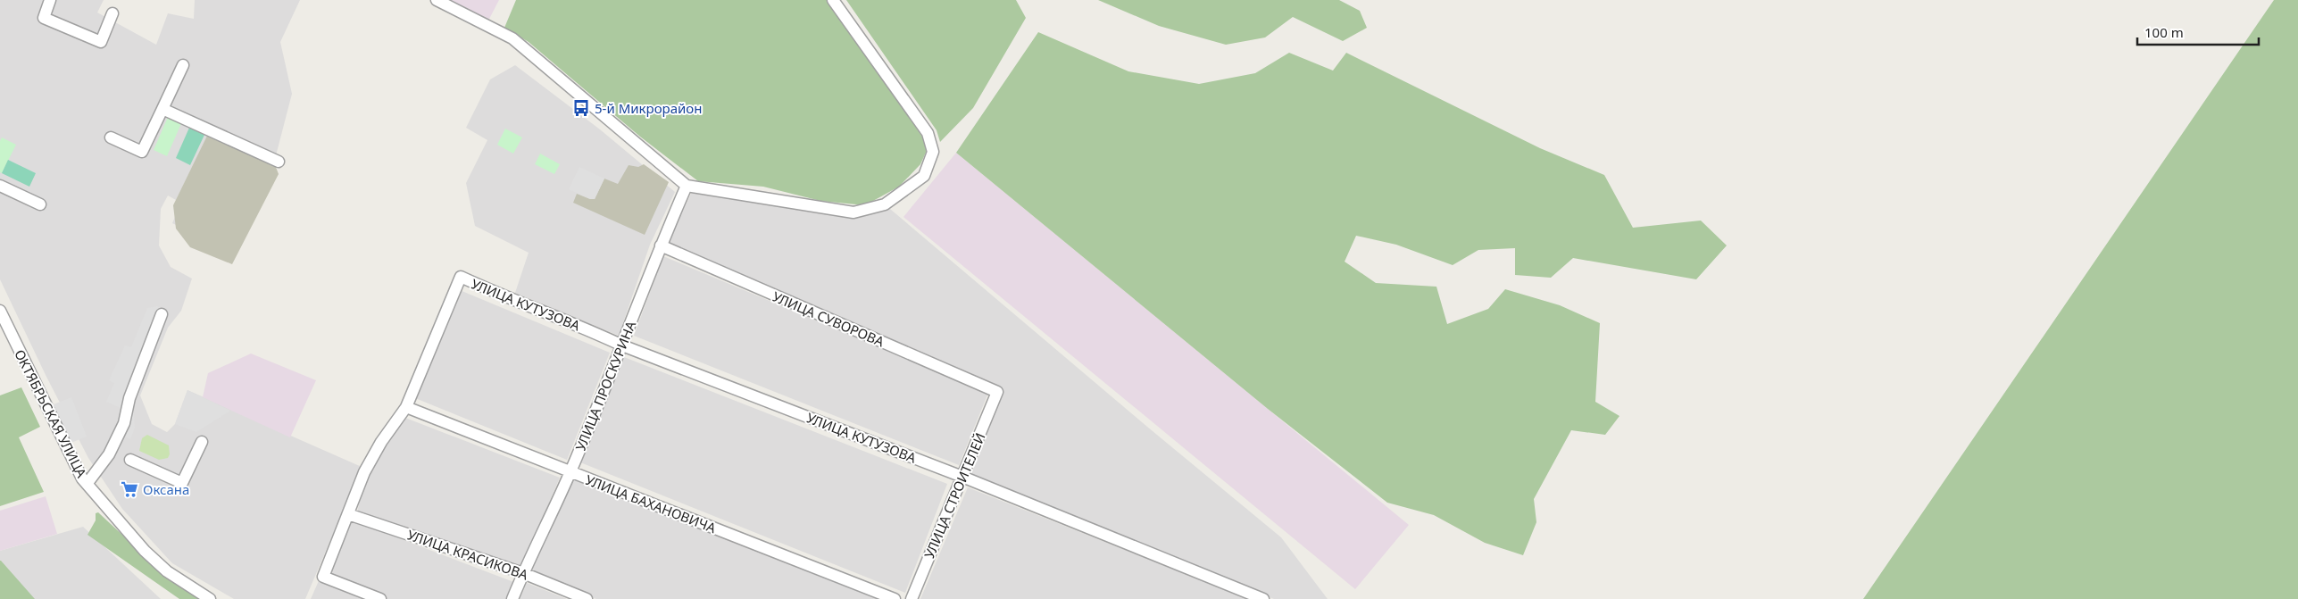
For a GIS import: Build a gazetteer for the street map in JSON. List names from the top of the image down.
{
  "streets": {
    "street": [
      "УЛИЦА КУТУЗОВА",
      "УЛИЦА СУВОРОВА",
      "УЛИЦА ПРОСКУРИНА",
      "ОКТЯБРЬСКАЯ УЛИЦА",
      "УЛИЦА СТРОИТЕЛЕЙ",
      "УЛИЦА БАХАНОВИЧА",
      "УЛИЦА КРАСИКОВА"
    ]
  },
  "crossings": [
    ["УЛИЦА КУТУЗОВА", "УЛИЦА ПРОСКУРИНА"],
    ["УЛИЦА КУТУЗОВА", "УЛИЦА СТРОИТЕЛЕЙ"],
    ["УЛИЦА КУТУЗОВА", "УЛИЦА БАХАНОВИЧА"],
    ["УЛИЦА СУВОРОВА", "УЛИЦА ПРОСКУРИНА"],
    ["УЛИЦА СУВОРОВА", "УЛИЦА СТРОИТЕЛЕЙ"],
    ["УЛИЦА ПРОСКУРИНА", "УЛИЦА БАХАНОВИЧА"],
    ["УЛИЦА ПРОСКУРИНА", "УЛИЦА КРАСИКОВА"]
  ],
  "places": {
    "bus stop": ["5-й Микрорайон"],
    "supermarket": ["Оксана"]
  },
  "scale_bar": "100 m"
}
